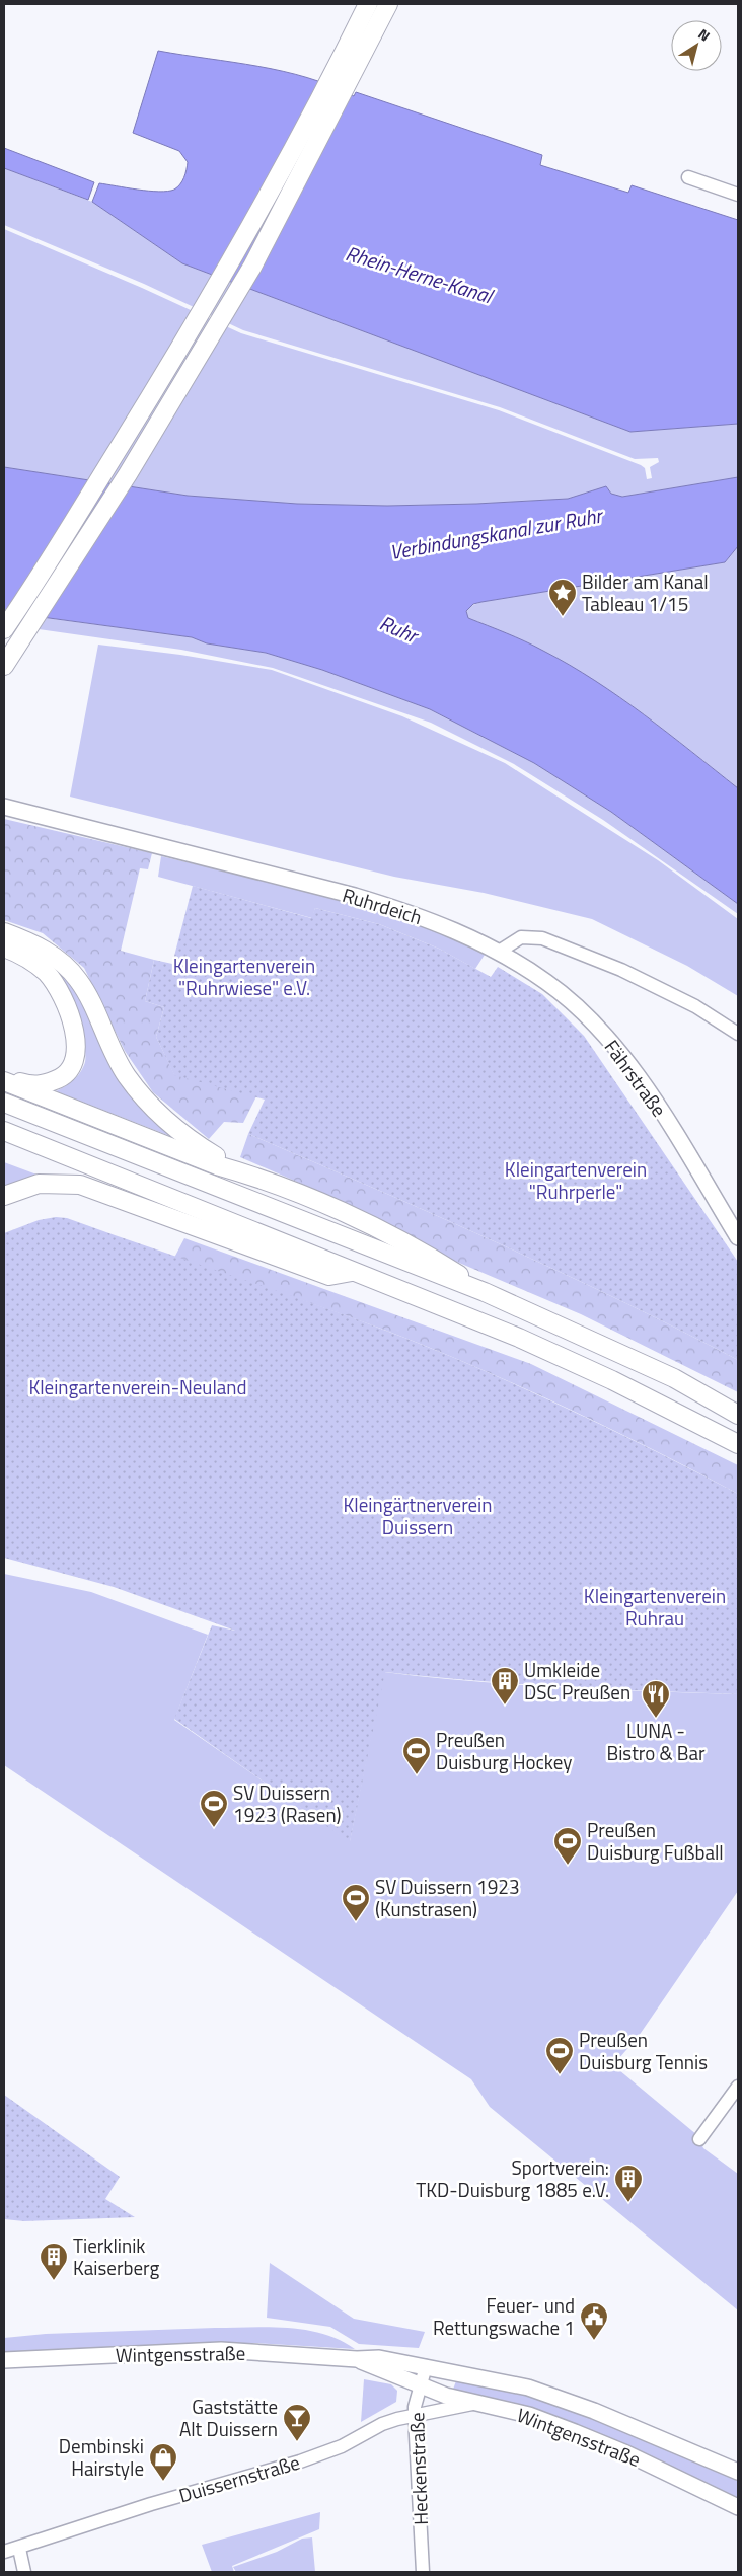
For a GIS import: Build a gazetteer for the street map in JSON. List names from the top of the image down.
{
  "streets": {
    "main road": ["Ruhrdeich", "Fährstraße", "Wintgensstraße"],
    "street": ["Heckenstraße", "Duissernstraße"]
  },
  "crossings": [
    ["Ruhrdeich", "Fährstraße"],
    ["Wintgensstraße", "Heckenstraße"],
    ["Wintgensstraße", "Duissernstraße"],
    ["Heckenstraße", "Duissernstraße"]
  ],
  "water": ["Rhein-Herne-Kanal", "Verbindungskanal zur Ruhr", "Ruhr"],
  "parks": [
    "Kleingartenverein \"Ruhrwiese\" e.V.",
    "Kleingartenverein \"Ruhrperle\"",
    "Kleingartenverein-Neuland",
    "Kleingärtnerverein Duissern",
    "Kleingartenverein Ruhrau"
  ],
  "places": {
    "place": ["Bilder am Kanal Tableau 1/15"],
    "building": ["Umkleide DSC Preußen", "Sportverein: TKD-Duisburg 1885 e.V.", "Tierklinik Kaiserberg"],
    "restaurant": ["LUNA - Bistro & Bar"],
    "sports": [
      "Preußen Duisburg Hockey",
      "SV Duissern 1923 (Rasen)",
      "Preußen Duisburg Fußball",
      "SV Duissern 1923 (Kunstrasen)",
      "Preußen Duisburg Tennis"
    ],
    "public building": ["Feuer- und Rettungswache 1"],
    "bar": ["Gaststätte Alt Duissern"],
    "shop": ["Dembinski Hairstyle"]
  },
  "north": "top right"
}
